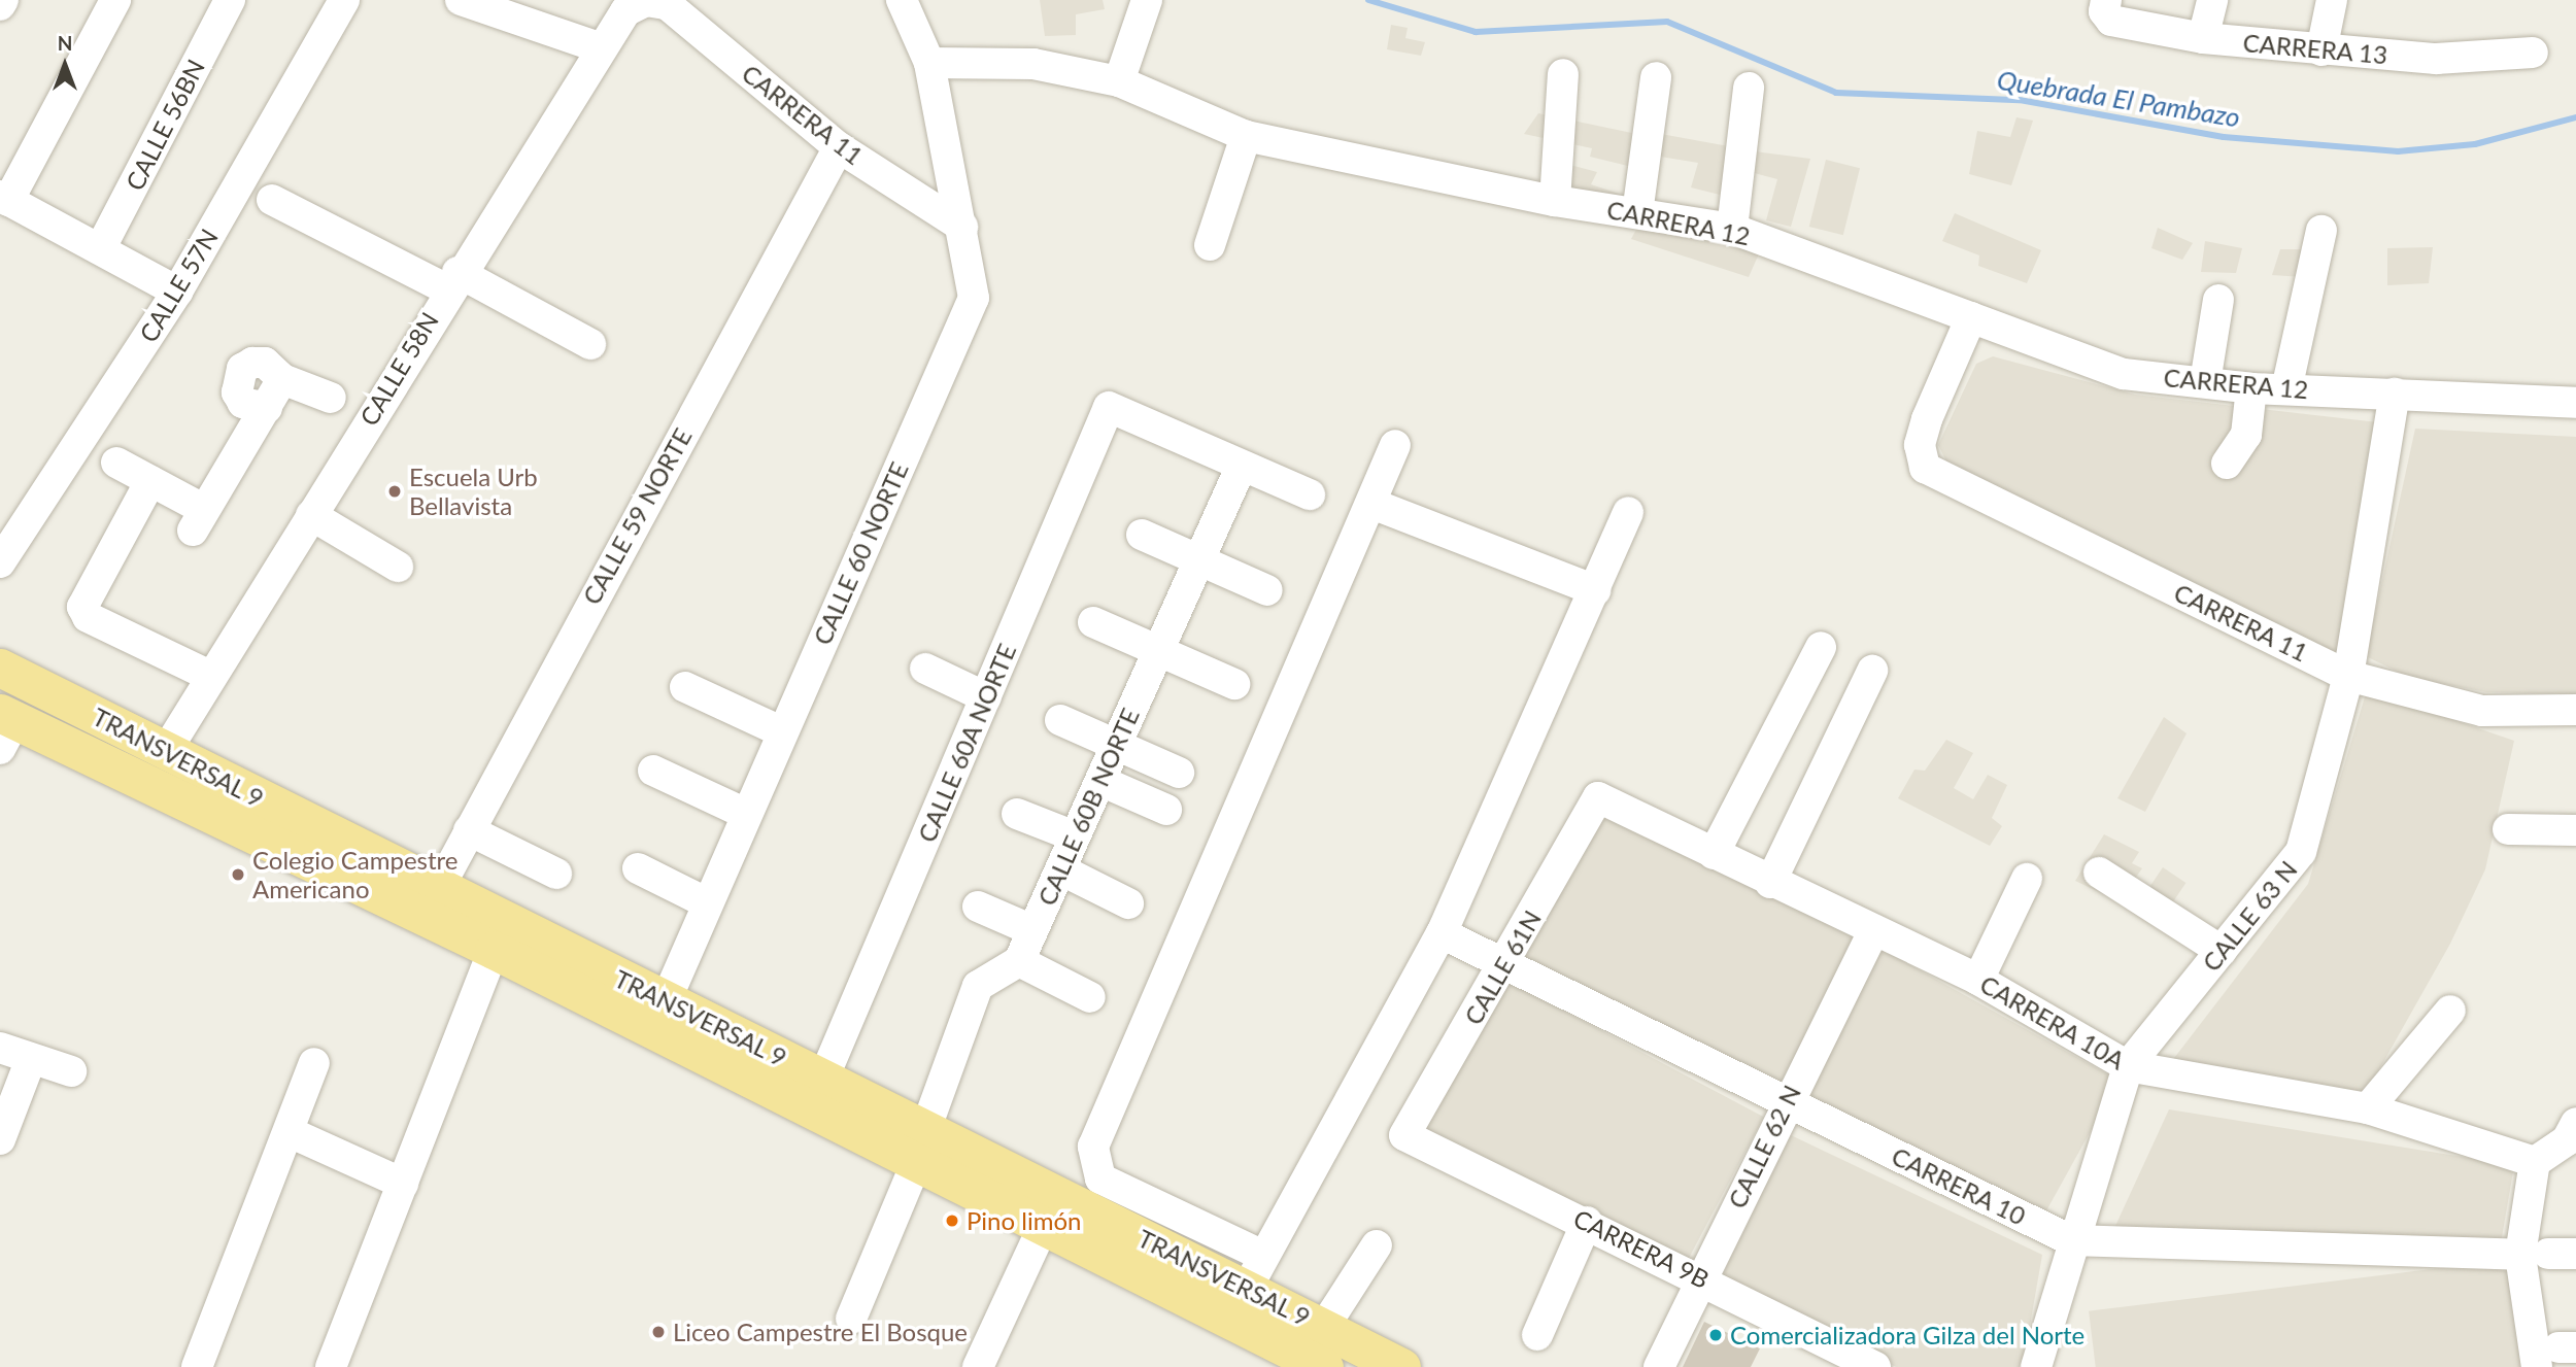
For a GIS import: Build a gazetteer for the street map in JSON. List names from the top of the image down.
{
  "streets": {
    "main road": ["TRANSVERSAL 9"],
    "street": [
      "CARRERA 13",
      "CARRERA 11",
      "CALLE 56BN",
      "CARRERA 12",
      "CALLE 57N",
      "CALLE 58N",
      "CALLE 59 NORTE",
      "CALLE 60 NORTE",
      "CALLE 60A NORTE",
      "CALLE 60B NORTE",
      "CALLE 63 N",
      "CALLE 61N",
      "CARRERA 10A",
      "CALLE 62 N",
      "CARRERA 10",
      "CARRERA 9B"
    ]
  },
  "crossings": [
    ["CARRERA 11", "CARRERA 12"],
    ["CARRERA 11", "CALLE 58N"],
    ["CARRERA 11", "CALLE 59 NORTE"],
    ["CARRERA 11", "CALLE 60 NORTE"],
    ["CARRERA 11", "CALLE 63 N"],
    ["CARRERA 12", "CALLE 60 NORTE"],
    ["CARRERA 12", "CALLE 63 N"],
    ["CALLE 58N", "TRANSVERSAL 9"],
    ["CALLE 59 NORTE", "TRANSVERSAL 9"],
    ["CALLE 60 NORTE", "TRANSVERSAL 9"],
    ["CALLE 60A NORTE", "TRANSVERSAL 9"],
    ["CALLE 60A NORTE", "CALLE 60B NORTE"],
    ["CALLE 63 N", "CARRERA 10A"],
    ["CALLE 63 N", "CARRERA 10"],
    ["CALLE 61N", "CARRERA 10A"],
    ["CALLE 61N", "CARRERA 10"],
    ["CALLE 61N", "CARRERA 9B"],
    ["CARRERA 10A", "CALLE 62 N"],
    ["CALLE 62 N", "CARRERA 10"],
    ["CALLE 62 N", "CARRERA 9B"]
  ],
  "water": ["Quebrada El Pambazo"],
  "places": [
    "Escuela Urb Bellavista",
    "Colegio Campestre Americano",
    "Pino limón",
    "Liceo Campestre El Bosque",
    "Comercializadora Gilza del Norte"
  ],
  "north": "top"
}
